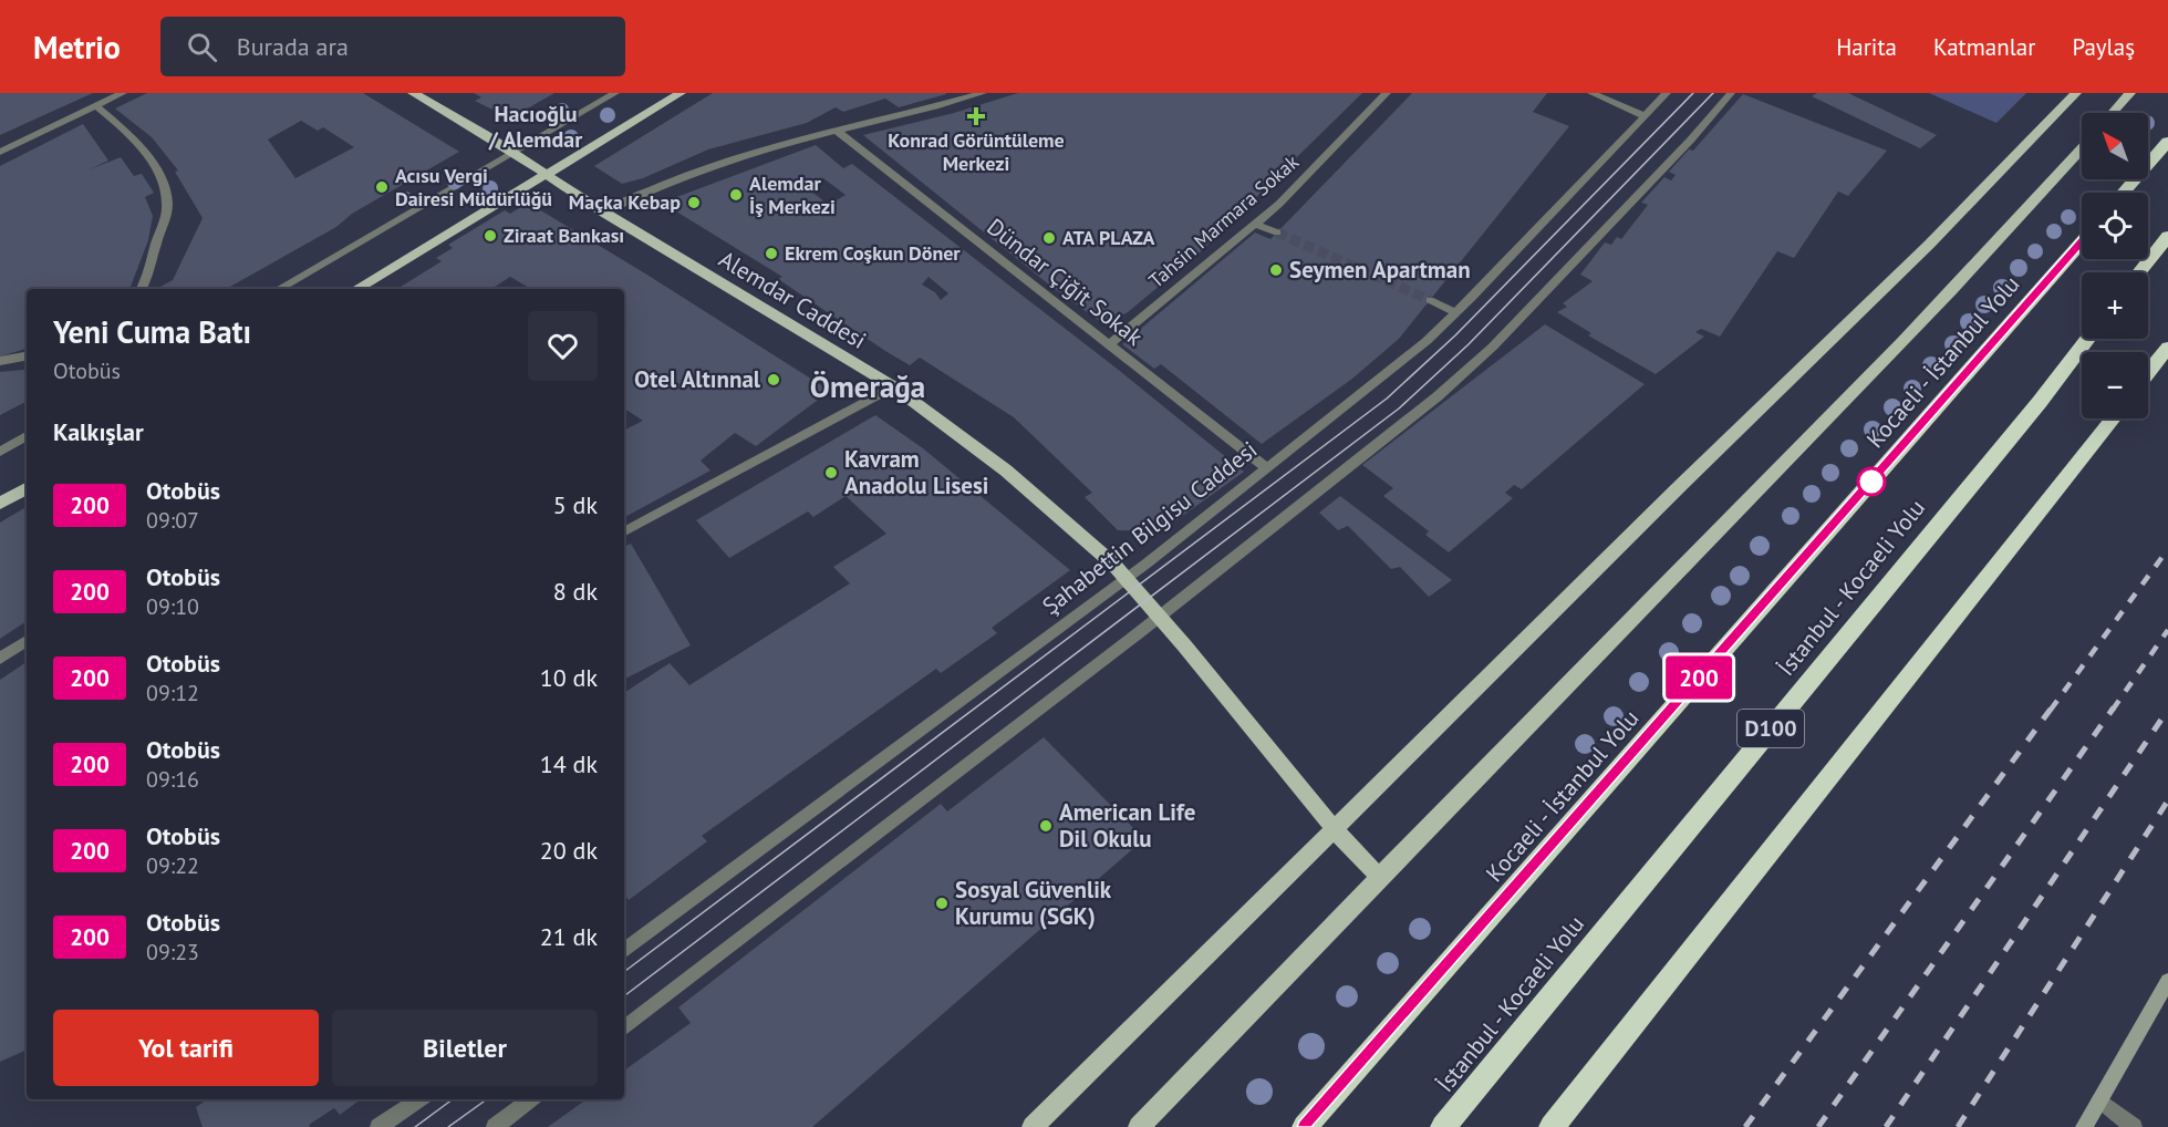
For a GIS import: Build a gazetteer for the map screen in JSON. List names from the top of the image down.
{
  "streets": {
    "highway": ["Kocaeli - İstanbul Yolu", "İstanbul - Kocaeli Yolu", "D100"],
    "main road": ["Alemdar Caddesi"],
    "street": ["Tahsin Marmara Sokak", "Dündar Çiğit Sokak", "Şahabettin Bilgisu Caddesi"]
  },
  "crossings": [
    ["Tahsin Marmara Sokak", "Dündar Çiğit Sokak"],
    ["Dündar Çiğit Sokak", "Şahabettin Bilgisu Caddesi"],
    ["Alemdar Caddesi", "Şahabettin Bilgisu Caddesi"]
  ],
  "districts": ["Hacıoğlu / Alemdar", "Ömerağa"],
  "places": {
    "health": ["Konrad Görüntüleme Merkezi"],
    "other": [
      "Acısu Vergi Dairesi Müdürlüğü",
      "Alemdar İş Merkezi",
      "Maçka Kebap",
      "Ziraat Bankası",
      "ATA PLAZA",
      "Ekrem Coşkun Döner",
      "Seymen Apartman",
      "Otel Altınnal",
      "Kavram Anadolu Lisesi",
      "American Life Dil Okulu",
      "Sosyal Güvenlik Kurumu (SGK)"
    ]
  },
  "lines": ["bus line 200"],
  "north": "top left",
  "page": {
    "header": "Metrio",
    "search": "Burada ara",
    "nav": ["Harita", "Katmanlar", "Paylaş"],
    "on_map": "200",
    "map_buttons": ["+", "−"],
    "heading": [
      ["Yeni Cuma Batı", "Otobüs"],
      "Kalkışlar"
    ],
    "list": [
      {
        "mark": "200",
        "name": "Otobüs",
        "note": "09:07",
        "value": "5 dk"
      },
      {
        "mark": "200",
        "name": "Otobüs",
        "note": "09:10",
        "value": "8 dk"
      },
      {
        "mark": "200",
        "name": "Otobüs",
        "note": "09:12",
        "value": "10 dk"
      },
      {
        "mark": "200",
        "name": "Otobüs",
        "note": "09:16",
        "value": "14 dk"
      },
      {
        "mark": "200",
        "name": "Otobüs",
        "note": "09:22",
        "value": "20 dk"
      },
      {
        "mark": "200",
        "name": "Otobüs",
        "note": "09:23",
        "value": "21 dk"
      }
    ],
    "buttons": ["Yol tarifi", "Biletler"]
  }
}
